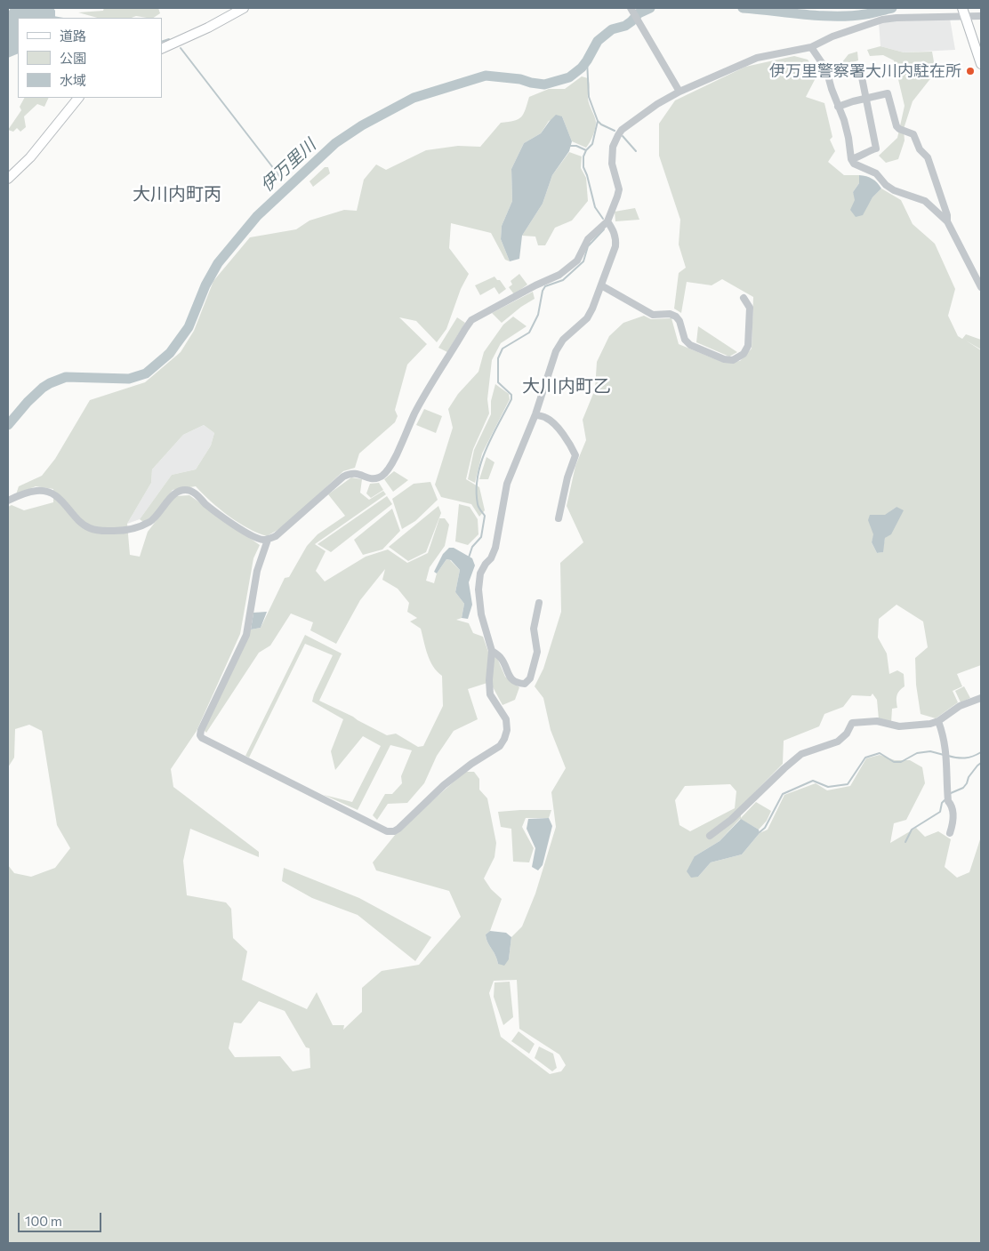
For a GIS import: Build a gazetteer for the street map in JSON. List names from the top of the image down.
{
  "districts": ["大川内町丙", "大川内町乙"],
  "water": ["伊万里川"],
  "places": ["伊万里警察署大川内駐在所"],
  "legend": ["道路", "公園", "水域"],
  "scale_bar": "100 m"
}
